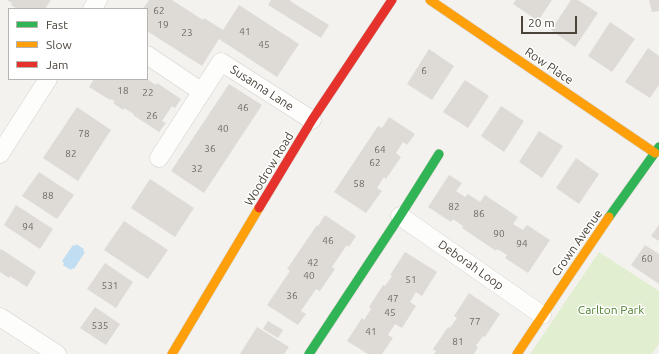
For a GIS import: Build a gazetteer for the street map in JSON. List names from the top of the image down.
{
  "streets": {
    "street": [
      "Row Place",
      "Susanna Lane",
      "Woodrow Road",
      "Crown Avenue",
      "Deborah Loop"
    ]
  },
  "crossings": [
    ["Row Place", "Crown Avenue"],
    ["Susanna Lane", "Woodrow Road"],
    ["Crown Avenue", "Deborah Loop"]
  ],
  "parks": ["Carlton Park"],
  "house_numbers": [
    "62",
    "19",
    "41",
    "23",
    "45",
    "6",
    "18",
    "22",
    "46",
    "26",
    "40",
    "78",
    "36",
    "64",
    "82",
    "62",
    "32",
    "58",
    "88",
    "82",
    "86",
    "94",
    "90",
    "46",
    "94",
    "60",
    "42",
    "40",
    "51",
    "531",
    "36",
    "47",
    "45",
    "77",
    "535",
    "41",
    "81"
  ],
  "legend": ["Fast", "Slow", "Jam"],
  "scale_bar": "20 m"
}
